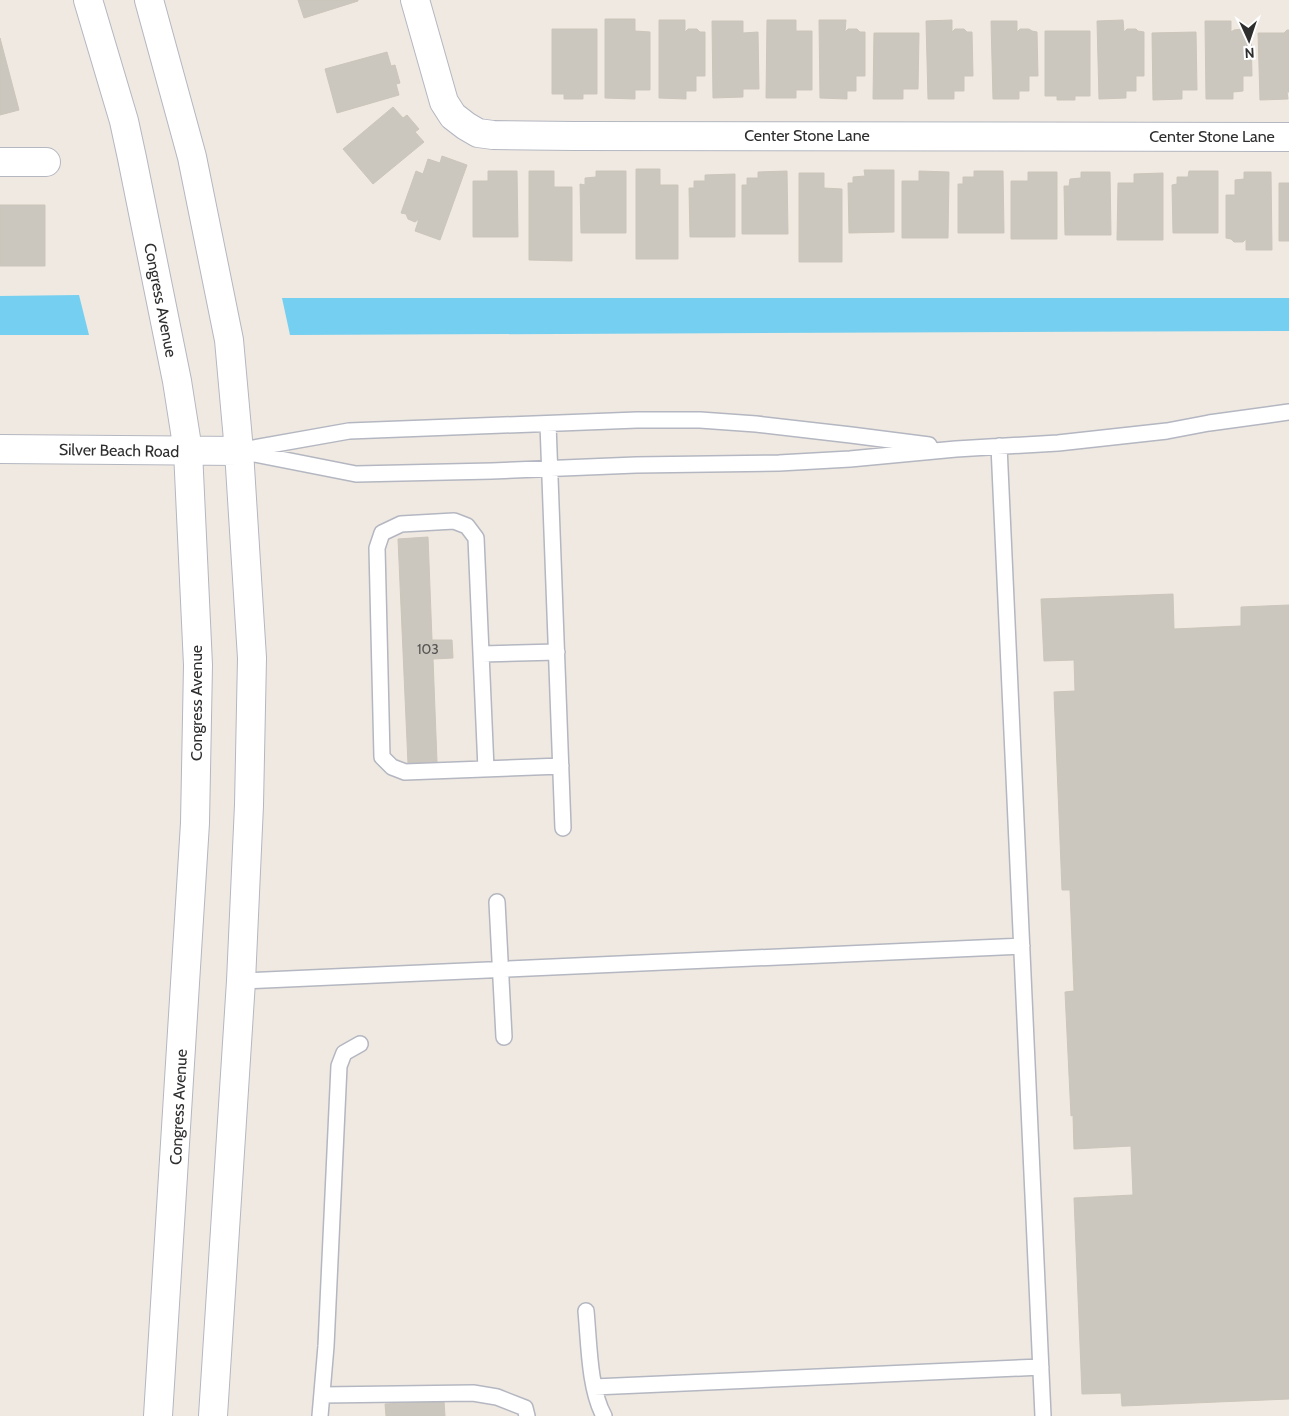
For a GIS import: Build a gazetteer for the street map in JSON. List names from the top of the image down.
{
  "streets": {
    "street": ["Center Stone Lane", "Congress Avenue", "Silver Beach Road"]
  },
  "crossings": [
    ["Congress Avenue", "Silver Beach Road"]
  ],
  "house_numbers": ["103"],
  "north": "bottom"
}
